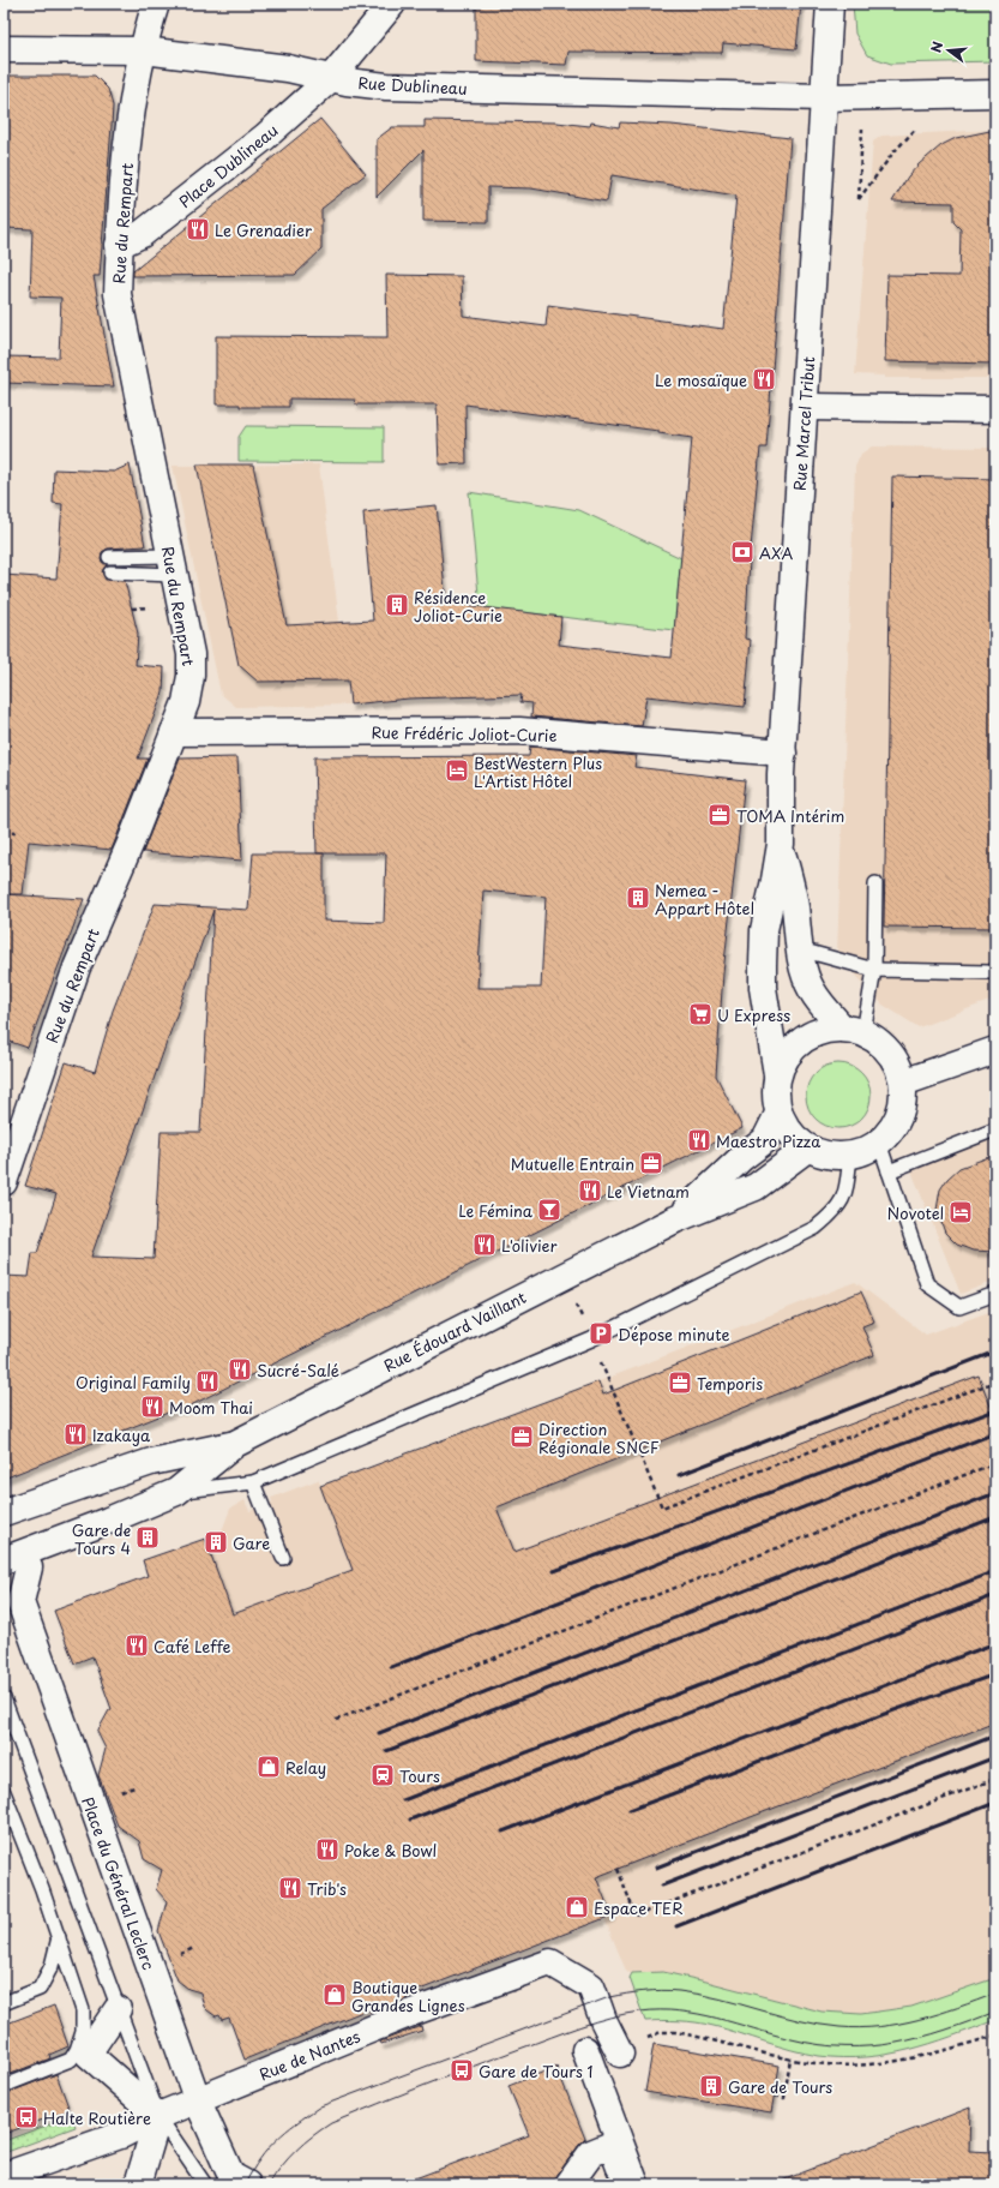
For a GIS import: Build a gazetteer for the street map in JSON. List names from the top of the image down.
{
  "streets": {
    "street": [
      "Rue Dublineau",
      "Place Dublineau",
      "Rue du Rempart",
      "Rue Marcel Tribut",
      "Rue Frédéric Joliot-Curie",
      "Rue Édouard Vaillant",
      "Place du Général Leclerc",
      "Rue de Nantes"
    ]
  },
  "crossings": [
    ["Rue Dublineau", "Place Dublineau"],
    ["Rue Dublineau", "Rue du Rempart"],
    ["Rue Dublineau", "Rue Marcel Tribut"],
    ["Place Dublineau", "Rue du Rempart"],
    ["Rue du Rempart", "Rue Frédéric Joliot-Curie"],
    ["Rue Marcel Tribut", "Rue Frédéric Joliot-Curie"],
    ["Rue Marcel Tribut", "Rue Édouard Vaillant"],
    ["Place du Général Leclerc", "Rue de Nantes"]
  ],
  "places": {
    "restaurant": [
      "Le Grenadier",
      "Le mosaïque",
      "Maestro Pizza",
      "Le Vietnam",
      "L'olivier",
      "Sucré-Salé",
      "Original Family",
      "Moom Thai",
      "Izakaya",
      "Café Leffe",
      "Poke & Bowl",
      "Trib's"
    ],
    "bank": ["AXA"],
    "building": [
      "Résidence Joliot-Curie",
      "Nemea - Appart Hôtel",
      "Gare de Tours 4",
      "Gare",
      "Gare de Tours"
    ],
    "hotel": ["BestWestern Plus L'Artist Hôtel", "Novotel"],
    "office": [
      "TOMA Intérim",
      "Mutuelle Entrain",
      "Temporis",
      "Direction Régionale SNCF"
    ],
    "supermarket": ["U Express"],
    "bar": ["Le Fémina"],
    "parking": ["Dépose minute"],
    "shop": ["Relay", "Espace TER", "Boutique Grandes Lignes"],
    "station": ["Tours"],
    "bus stop": ["Gare de Tours 1", "Halte Routière"]
  },
  "north": "left"
}
